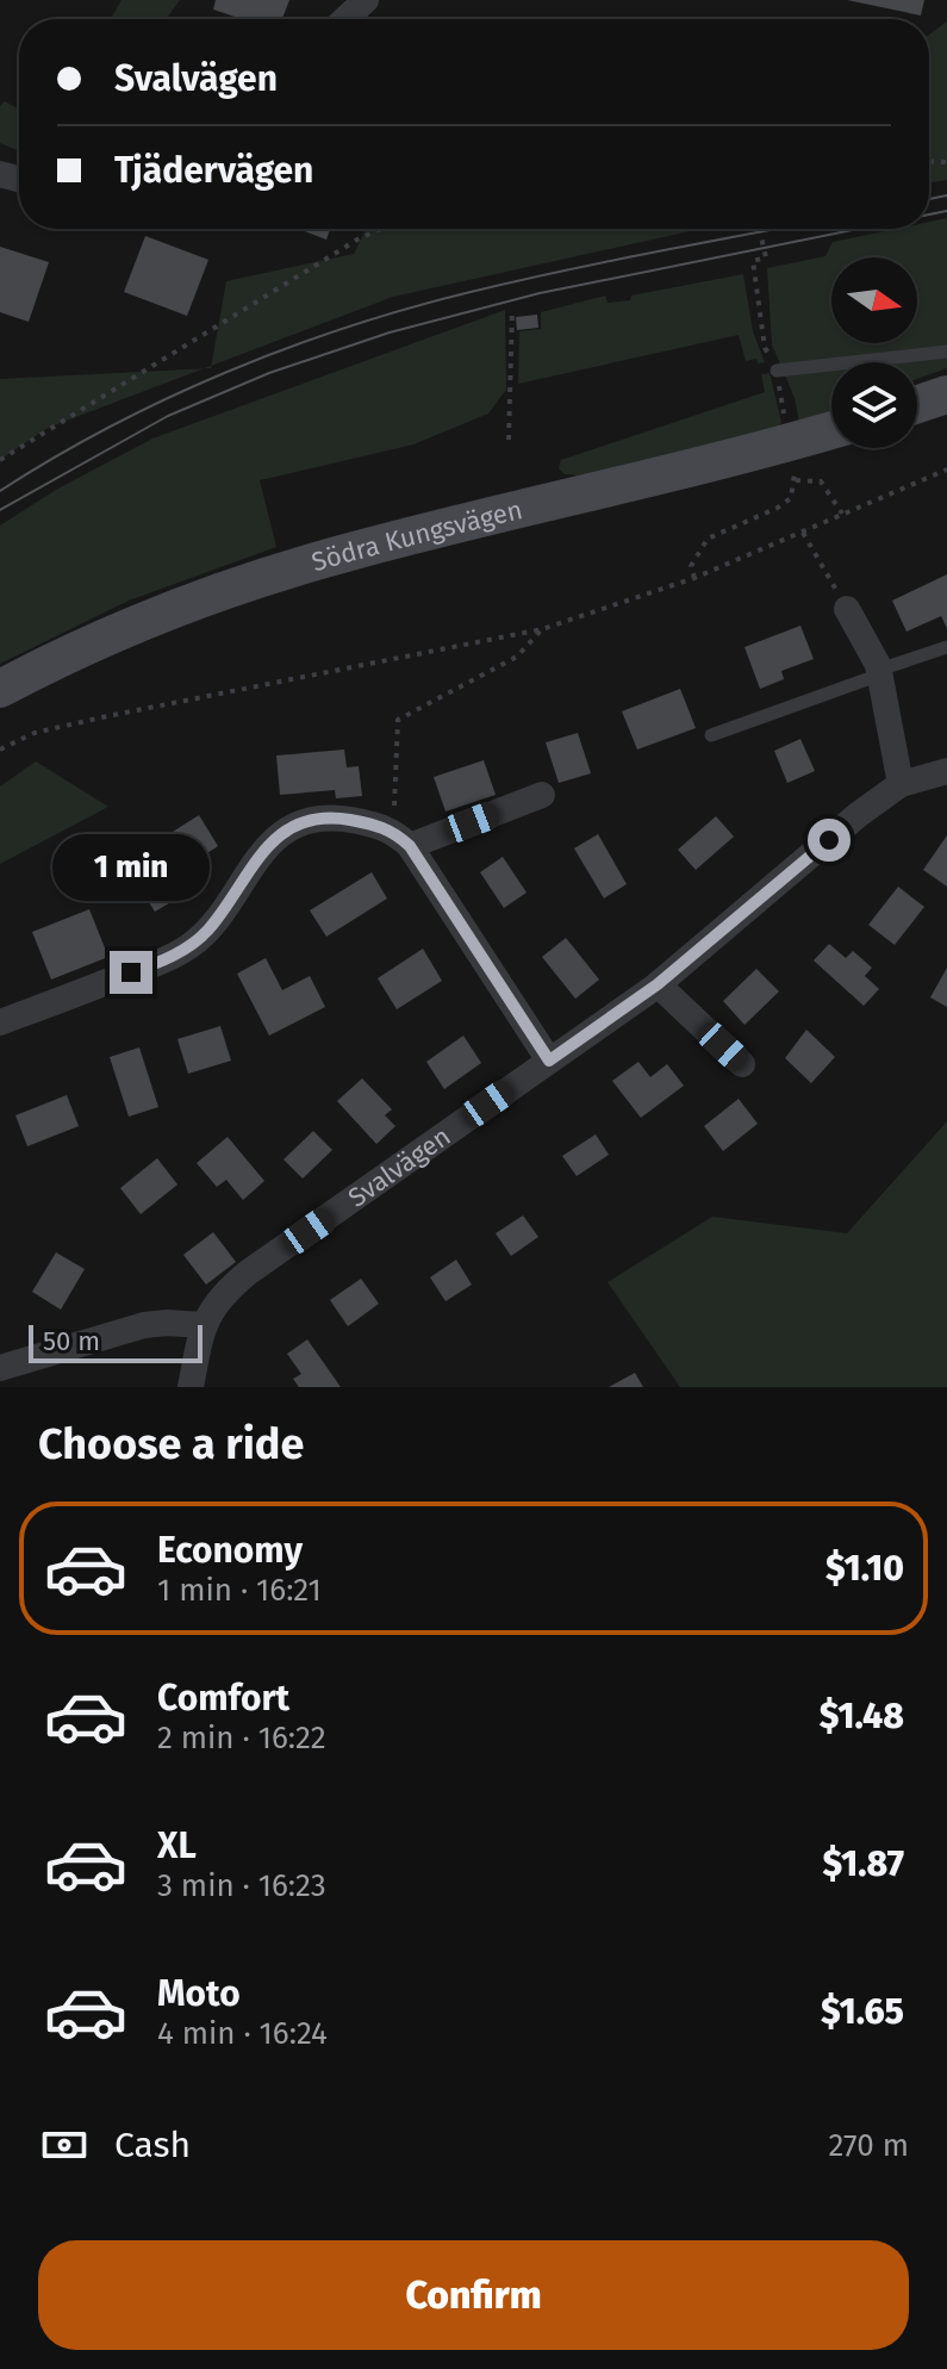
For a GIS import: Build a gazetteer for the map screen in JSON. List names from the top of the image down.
{
  "streets": {
    "main road": ["Södra Kungsvägen"],
    "street": ["Svalvägen"]
  },
  "scale_bar": "50 m",
  "north": "right",
  "page": {
    "banner": ["Svalvägen", "Tjädervägen"],
    "bubble": "1 min",
    "scale": "50 m",
    "heading": "Choose a ride",
    "list": [
      {
        "name": "Economy",
        "note": "1 min · 16:21",
        "value": "$1.10"
      },
      {
        "name": "Comfort",
        "note": "2 min · 16:22",
        "value": "$1.48"
      },
      {
        "name": "XL",
        "note": "3 min · 16:23",
        "value": "$1.87"
      },
      {
        "name": "Moto",
        "note": "4 min · 16:24",
        "value": "$1.65"
      }
    ],
    "pay": ["Cash", "270 m"],
    "buttons": "Confirm"
  }
}
